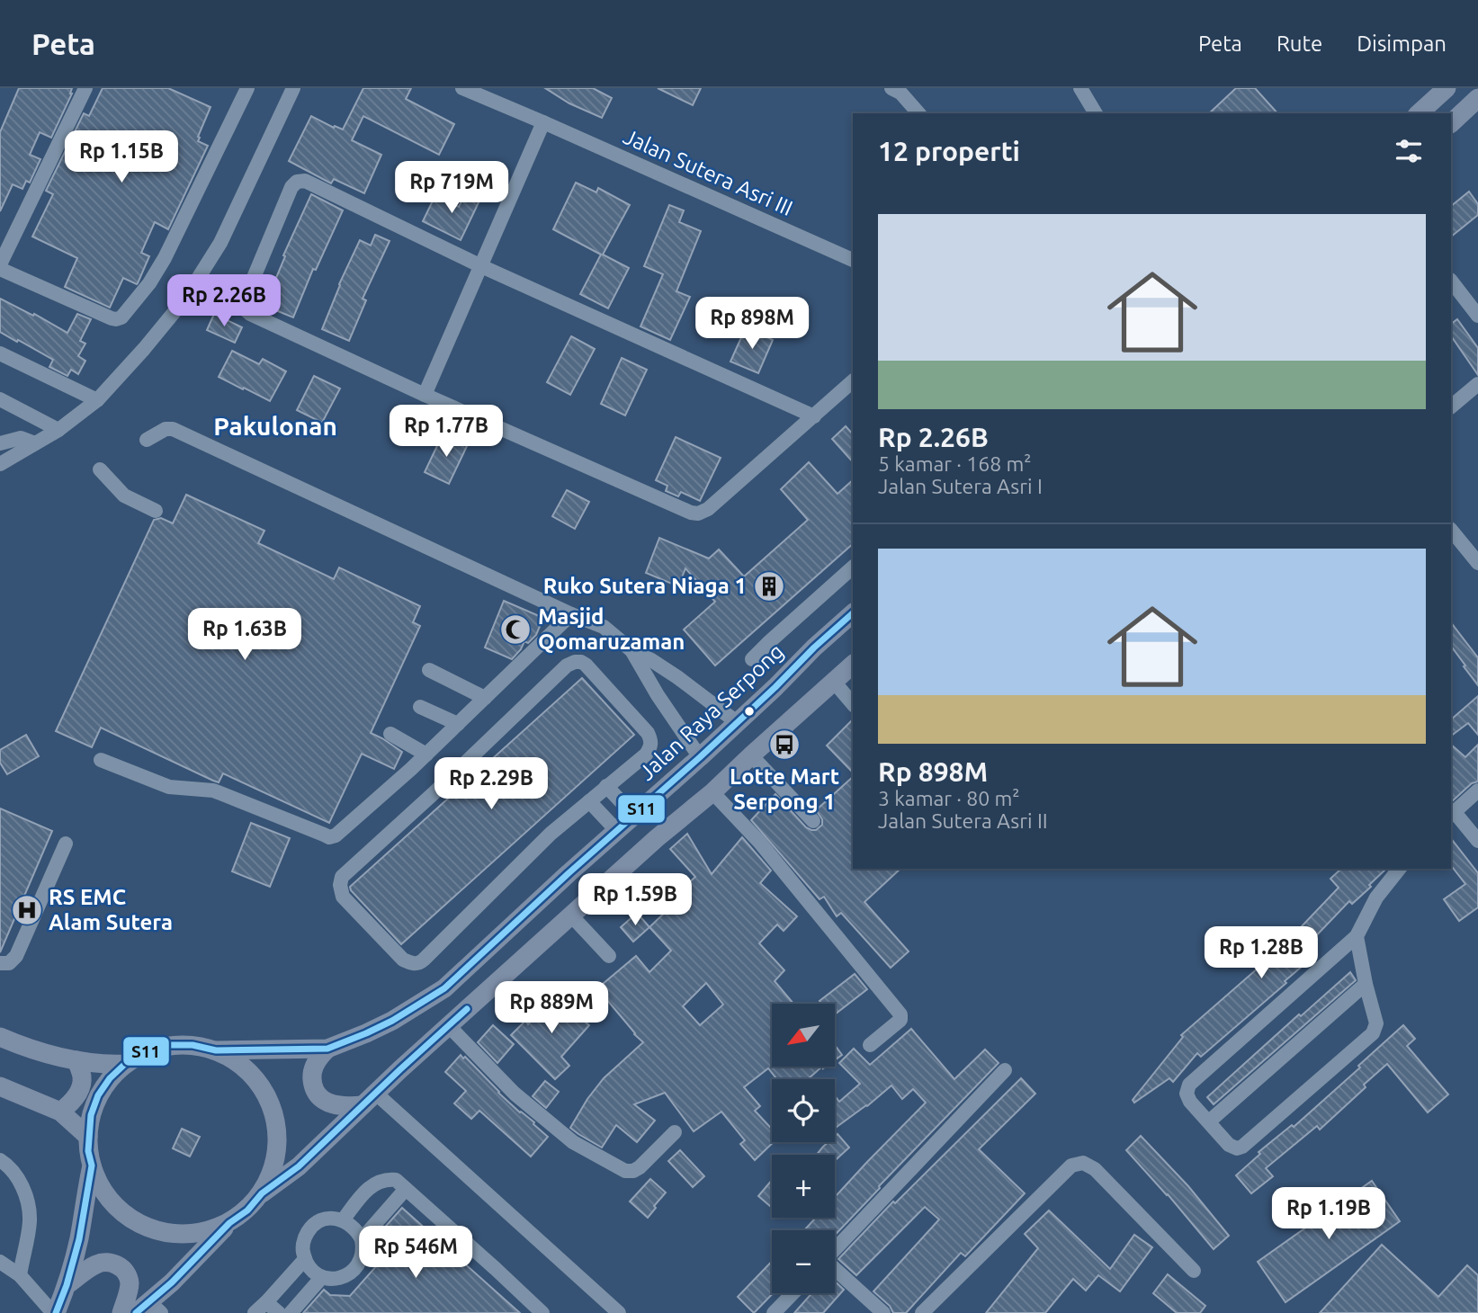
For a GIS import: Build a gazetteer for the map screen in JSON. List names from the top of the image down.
{
  "streets": {
    "main road": ["Jalan Raya Serpong"],
    "street": ["Jalan Sutera Asri III"]
  },
  "districts": ["Pakulonan"],
  "places": {
    "building": ["Ruko Sutera Niaga 1"],
    "mosque": ["Masjid Qomaruzaman"],
    "bus stop": ["Lotte Mart Serpong 1"],
    "hospital": ["RS EMC Alam Sutera"]
  },
  "lines": ["transit line S11"],
  "north": "bottom left",
  "page": {
    "header": "Peta",
    "nav": ["Peta", "Rute", "Disimpan"],
    "heading": "12 properti",
    "price": [
      "Rp 1.15B",
      "Rp 719M",
      "Rp 2.26B",
      "Rp 898M",
      "Rp 1.77B",
      "Rp 1.63B",
      "Rp 2.29B",
      "Rp 1.59B",
      "Rp 1.28B",
      "Rp 889M",
      "Rp 1.19B",
      "Rp 546M"
    ],
    "list": [
      {
        "name": "Rp 2.26B",
        "note": "5 kamar · 168 m² · Jalan Sutera Asri I"
      },
      {
        "name": "Rp 898M",
        "note": "3 kamar · 80 m² · Jalan Sutera Asri II"
      }
    ],
    "map_buttons": ["+", "−"]
  }
}
